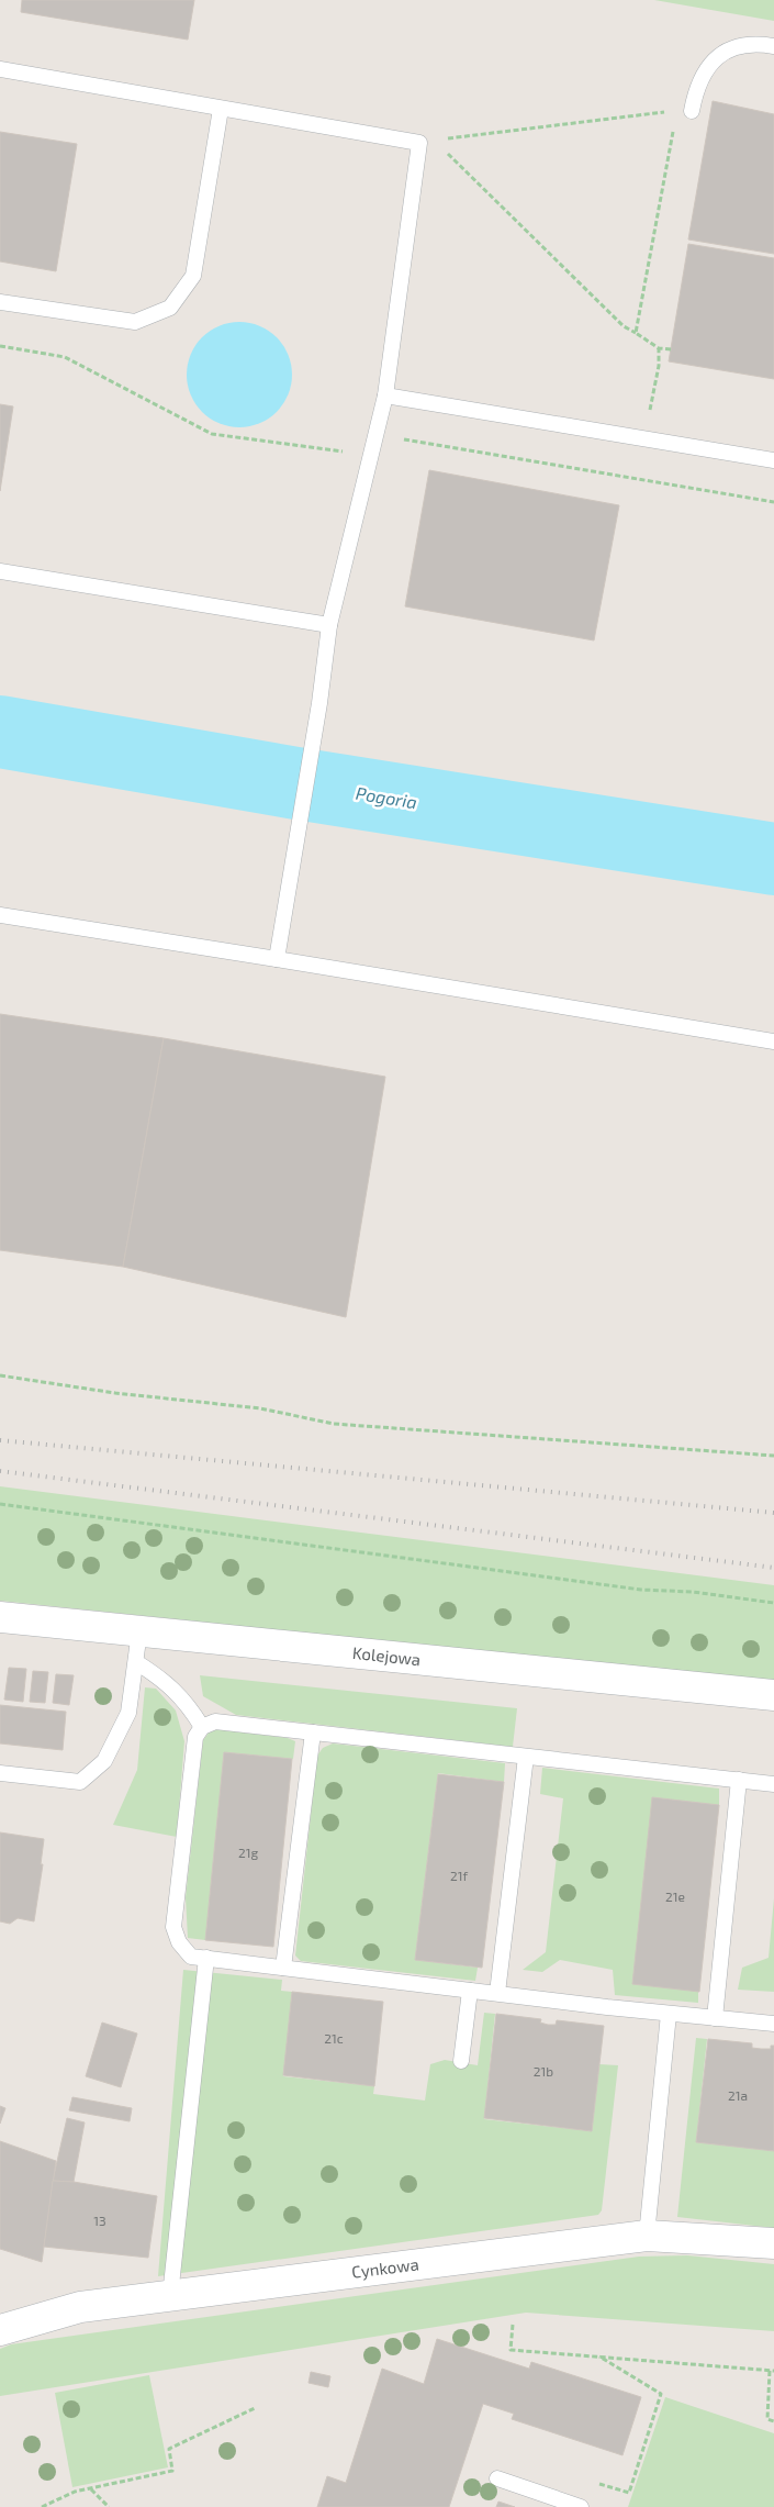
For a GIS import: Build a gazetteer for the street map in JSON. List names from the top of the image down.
{
  "streets": {
    "street": ["Kolejowa", "Cynkowa"]
  },
  "water": ["Pogoria"],
  "house_numbers": [
    "21g",
    "21f",
    "21e",
    "21c",
    "21b",
    "21a",
    "13"
  ]
}
